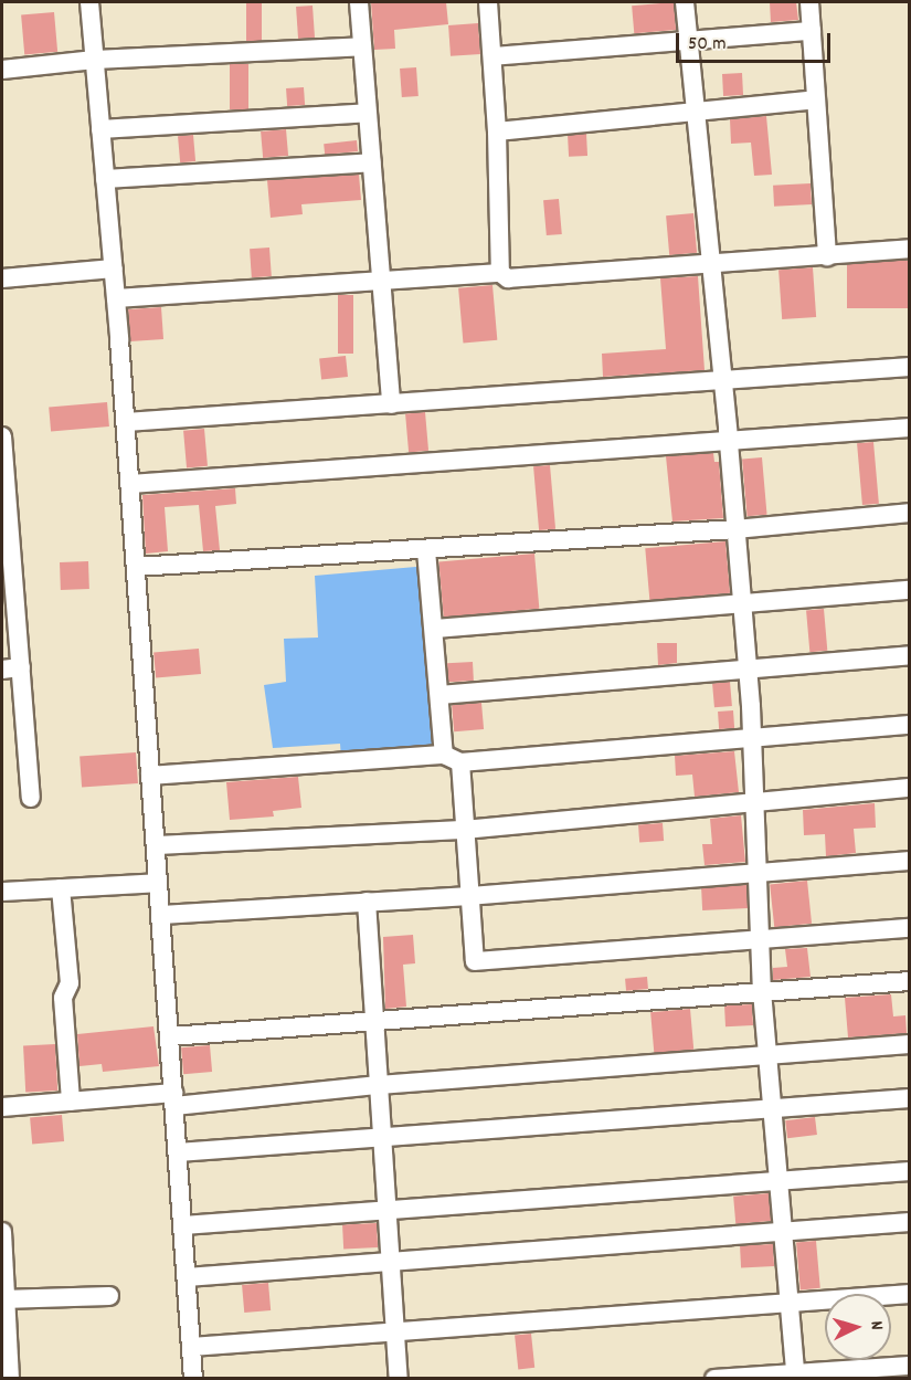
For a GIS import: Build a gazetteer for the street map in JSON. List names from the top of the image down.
{
  "scale_bar": "50 m",
  "north": "right"
}
